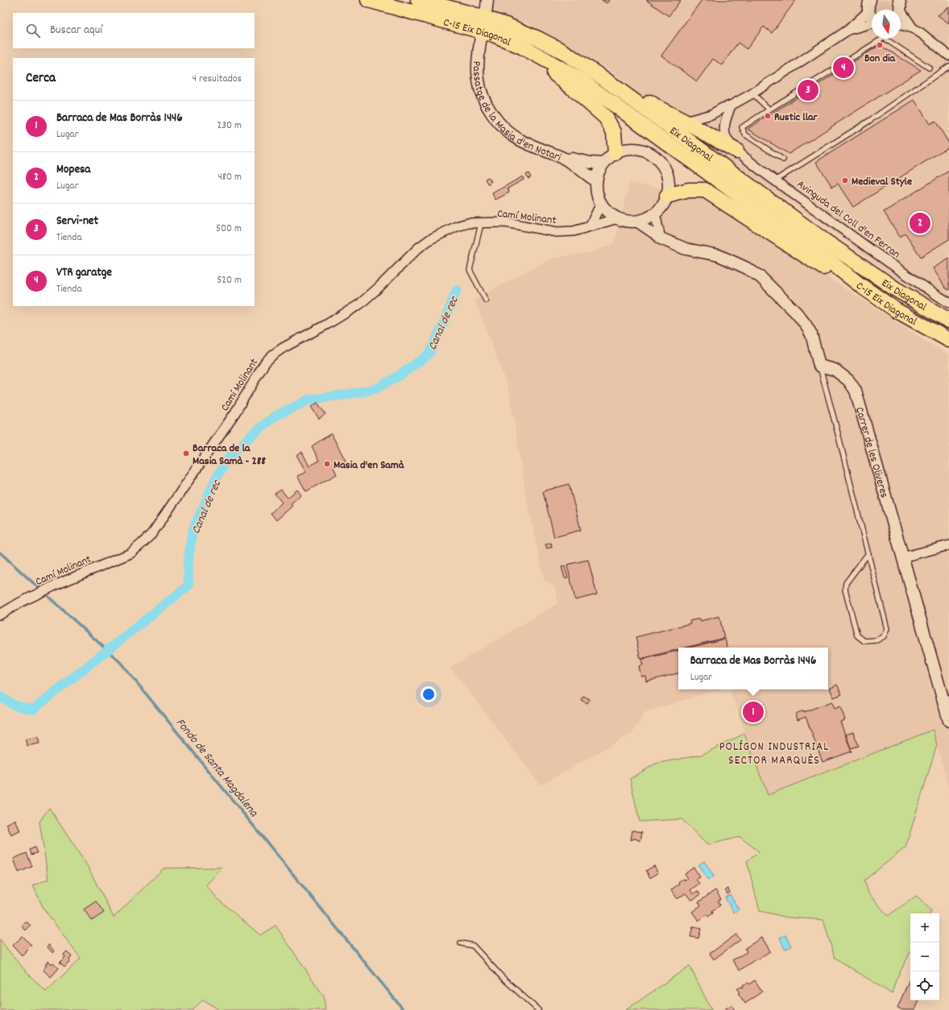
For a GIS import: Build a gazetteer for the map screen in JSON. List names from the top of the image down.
{
  "streets": {
    "highway": ["C-15 Eix Diagonal", "Eix Diagonal"],
    "street": [
      "Passatge de la Masia d'en Notari",
      "Camí Molinant",
      "Avinguda del Coll d'en Ferran",
      "Carrer de les Oliveres"
    ]
  },
  "crossings": [
    ["C-15 Eix Diagonal", "Eix Diagonal"],
    ["Passatge de la Masia d'en Notari", "Camí Molinant"]
  ],
  "districts": ["POLÍGON INDUSTRIAL SECTOR MARQUÈS"],
  "water": ["Canal de rec", "Fondo de Santa Magdalena"],
  "places": [
    "Bon dia",
    "Rustic llar",
    "Medieval Style",
    "Barraca de la Masia Samà - 288",
    "Masia d'en Samà"
  ],
  "north": "bottom",
  "page": {
    "search": "Buscar aquí",
    "pins": [
      "4",
      "3",
      "2",
      "1"
    ],
    "heading": ["Cerca", "4 resultados"],
    "list": [
      {
        "mark": "1",
        "name": "Barraca de Mas Borràs 1446",
        "note": "Lugar",
        "value": "230 m"
      },
      {
        "mark": "2",
        "name": "Mopesa",
        "note": "Lugar",
        "value": "480 m"
      },
      {
        "mark": "3",
        "name": "Servi-net",
        "note": "Tienda",
        "value": "500 m"
      },
      {
        "mark": "4",
        "name": "VTR garatge",
        "note": "Tienda",
        "value": "520 m"
      }
    ],
    "popup": ["Barraca de Mas Borràs 1446", "Lugar"],
    "map_buttons": ["+", "−"]
  }
}
